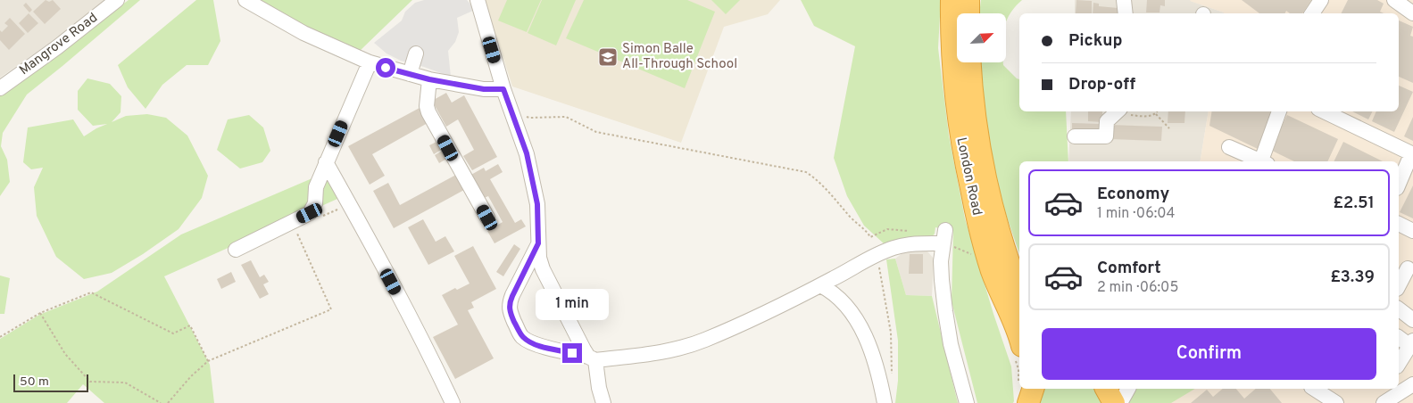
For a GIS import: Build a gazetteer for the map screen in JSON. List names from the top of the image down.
{
  "streets": {
    "highway": ["London Road"],
    "street": ["Mangrove Road"]
  },
  "places": {
    "school or university": ["Simon Balle All-Through School"]
  },
  "scale_bar": "50 m",
  "north": "top right",
  "page": {
    "banner": ["Pickup", "Drop-off"],
    "list": [
      {
        "name": "Economy",
        "note": "1 min · 06:04",
        "value": "£2.51"
      },
      {
        "name": "Comfort",
        "note": "2 min · 06:05",
        "value": "£3.39"
      }
    ],
    "bubble": "1 min",
    "buttons": "Confirm",
    "scale": "50 m"
  }
}
